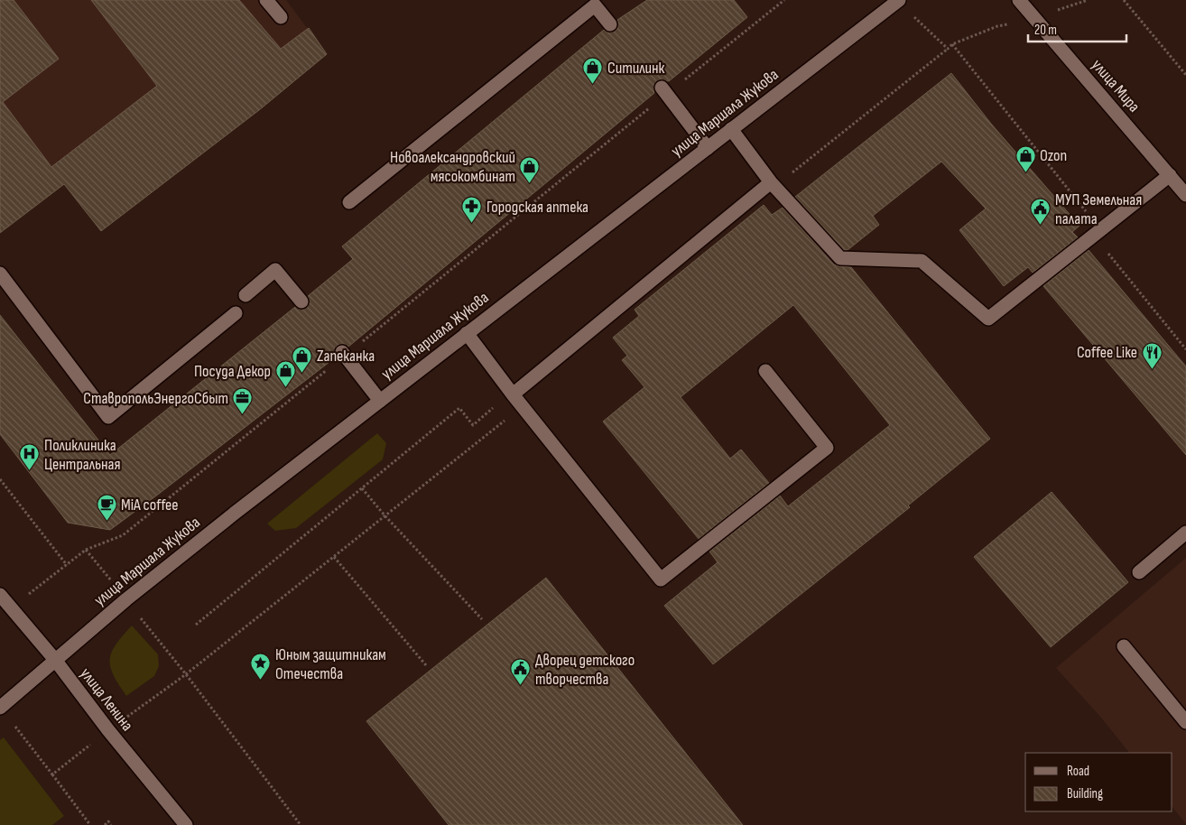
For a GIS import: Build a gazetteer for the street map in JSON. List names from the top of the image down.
{
  "streets": {
    "street": ["улица Мира", "улица Маршала Жукова", "улица Ленина"]
  },
  "crossings": [
    ["улица Маршала Жукова", "улица Ленина"]
  ],
  "places": {
    "shop": [
      "Ситилинк",
      "Ozon",
      "Новоалександровский мясокомбинат",
      "Zапеканка",
      "Посуда Декор"
    ],
    "pharmacy": ["Городская аптека"],
    "public building": ["МУП Земельная палата", "Дворец детского творчества"],
    "restaurant": ["Coffee Like"],
    "office": ["СтавропольЭнергоСбыт"],
    "hospital": ["Поликлиника Центральная"],
    "cafe": ["MiA coffee"],
    "place": ["Юным защитникам Отечества"]
  },
  "legend": ["Road", "Building"],
  "scale_bar": "20 m"
}
